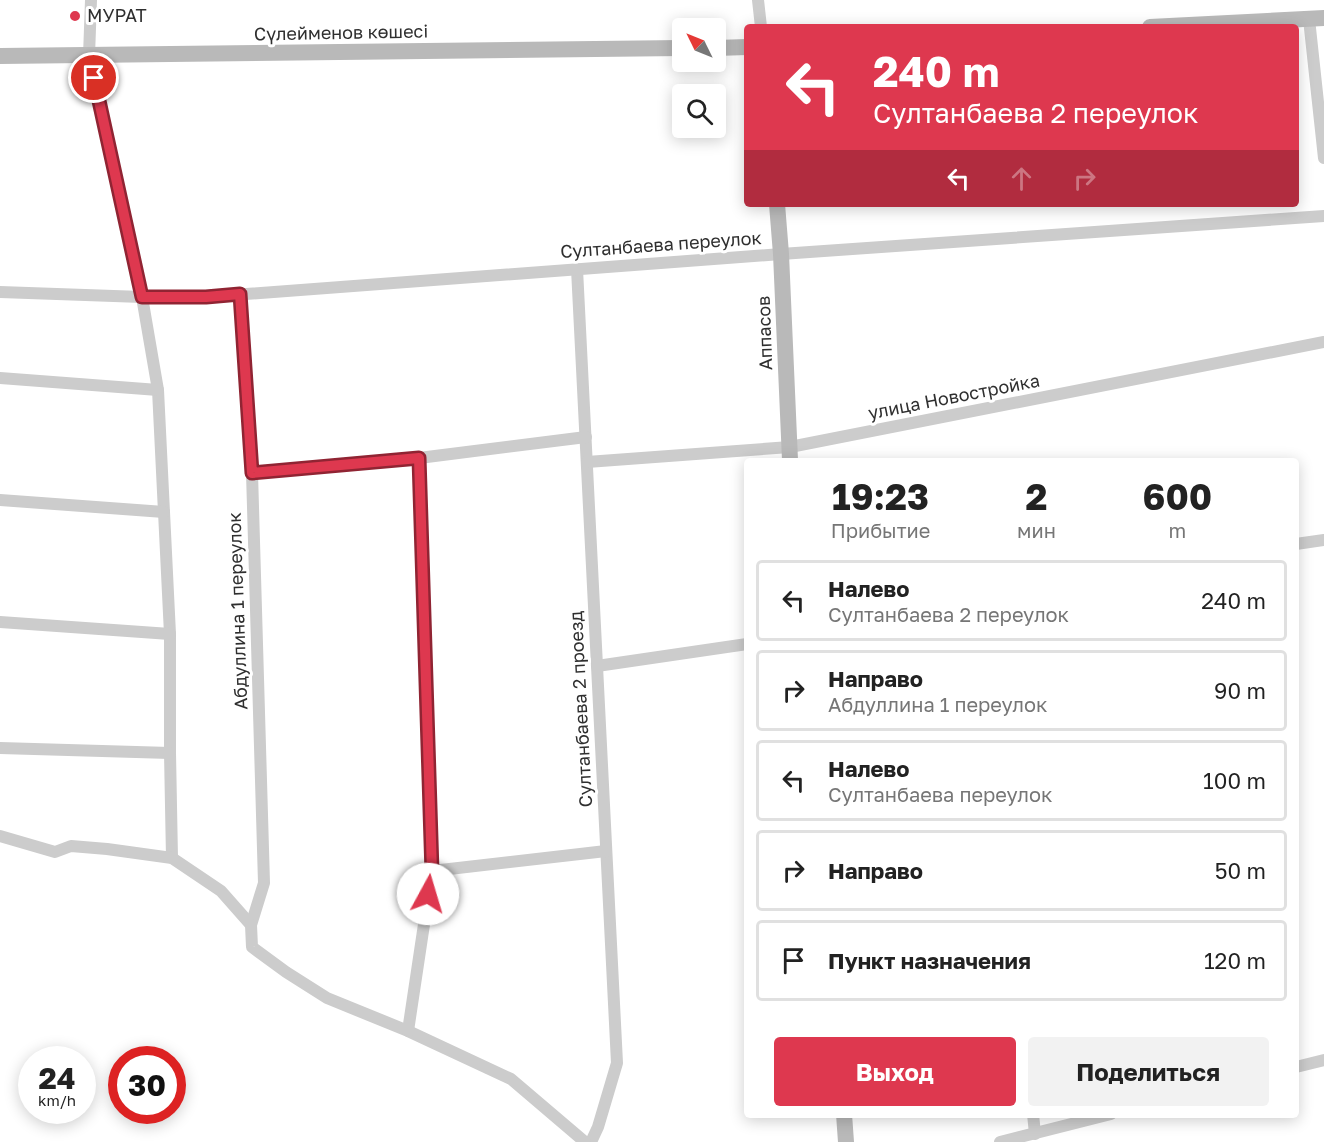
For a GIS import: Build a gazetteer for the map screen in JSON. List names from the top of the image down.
{
  "streets": {
    "main road": ["Сүлейменов көшесі", "Аппасов"],
    "street": [
      "Султанбаева переулок",
      "улица Новостройка",
      "Абдуллина 1 переулок",
      "Султанбаева 2 проезд"
    ]
  },
  "crossings": [
    ["Султанбаева переулок", "Аппасов"],
    ["Султанбаева переулок", "Абдуллина 1 переулок"],
    ["Султанбаева переулок", "Султанбаева 2 проезд"],
    ["Аппасов", "улица Новостройка"],
    ["улица Новостройка", "Султанбаева 2 проезд"]
  ],
  "places": ["МУРАТ"],
  "north": "top left",
  "page": {
    "turn": ["240 m", "Султанбаева 2 переулок"],
    "eta": [
      "19:23",
      "Прибытие",
      "2",
      "мин",
      "600",
      "m"
    ],
    "list": [
      {
        "name": "Налево",
        "note": "Султанбаева 2 переулок",
        "value": "240 m"
      },
      {
        "name": "Направо",
        "note": "Абдуллина 1 переулок",
        "value": "90 m"
      },
      {
        "name": "Налево",
        "note": "Султанбаева переулок",
        "value": "100 m"
      },
      {
        "name": "Направо",
        "value": "50 m"
      },
      {
        "name": "Пункт назначения",
        "value": "120 m"
      }
    ],
    "buttons": ["Выход", "Поделиться"],
    "speed": "24 km/h",
    "limit": "30"
  }
}
